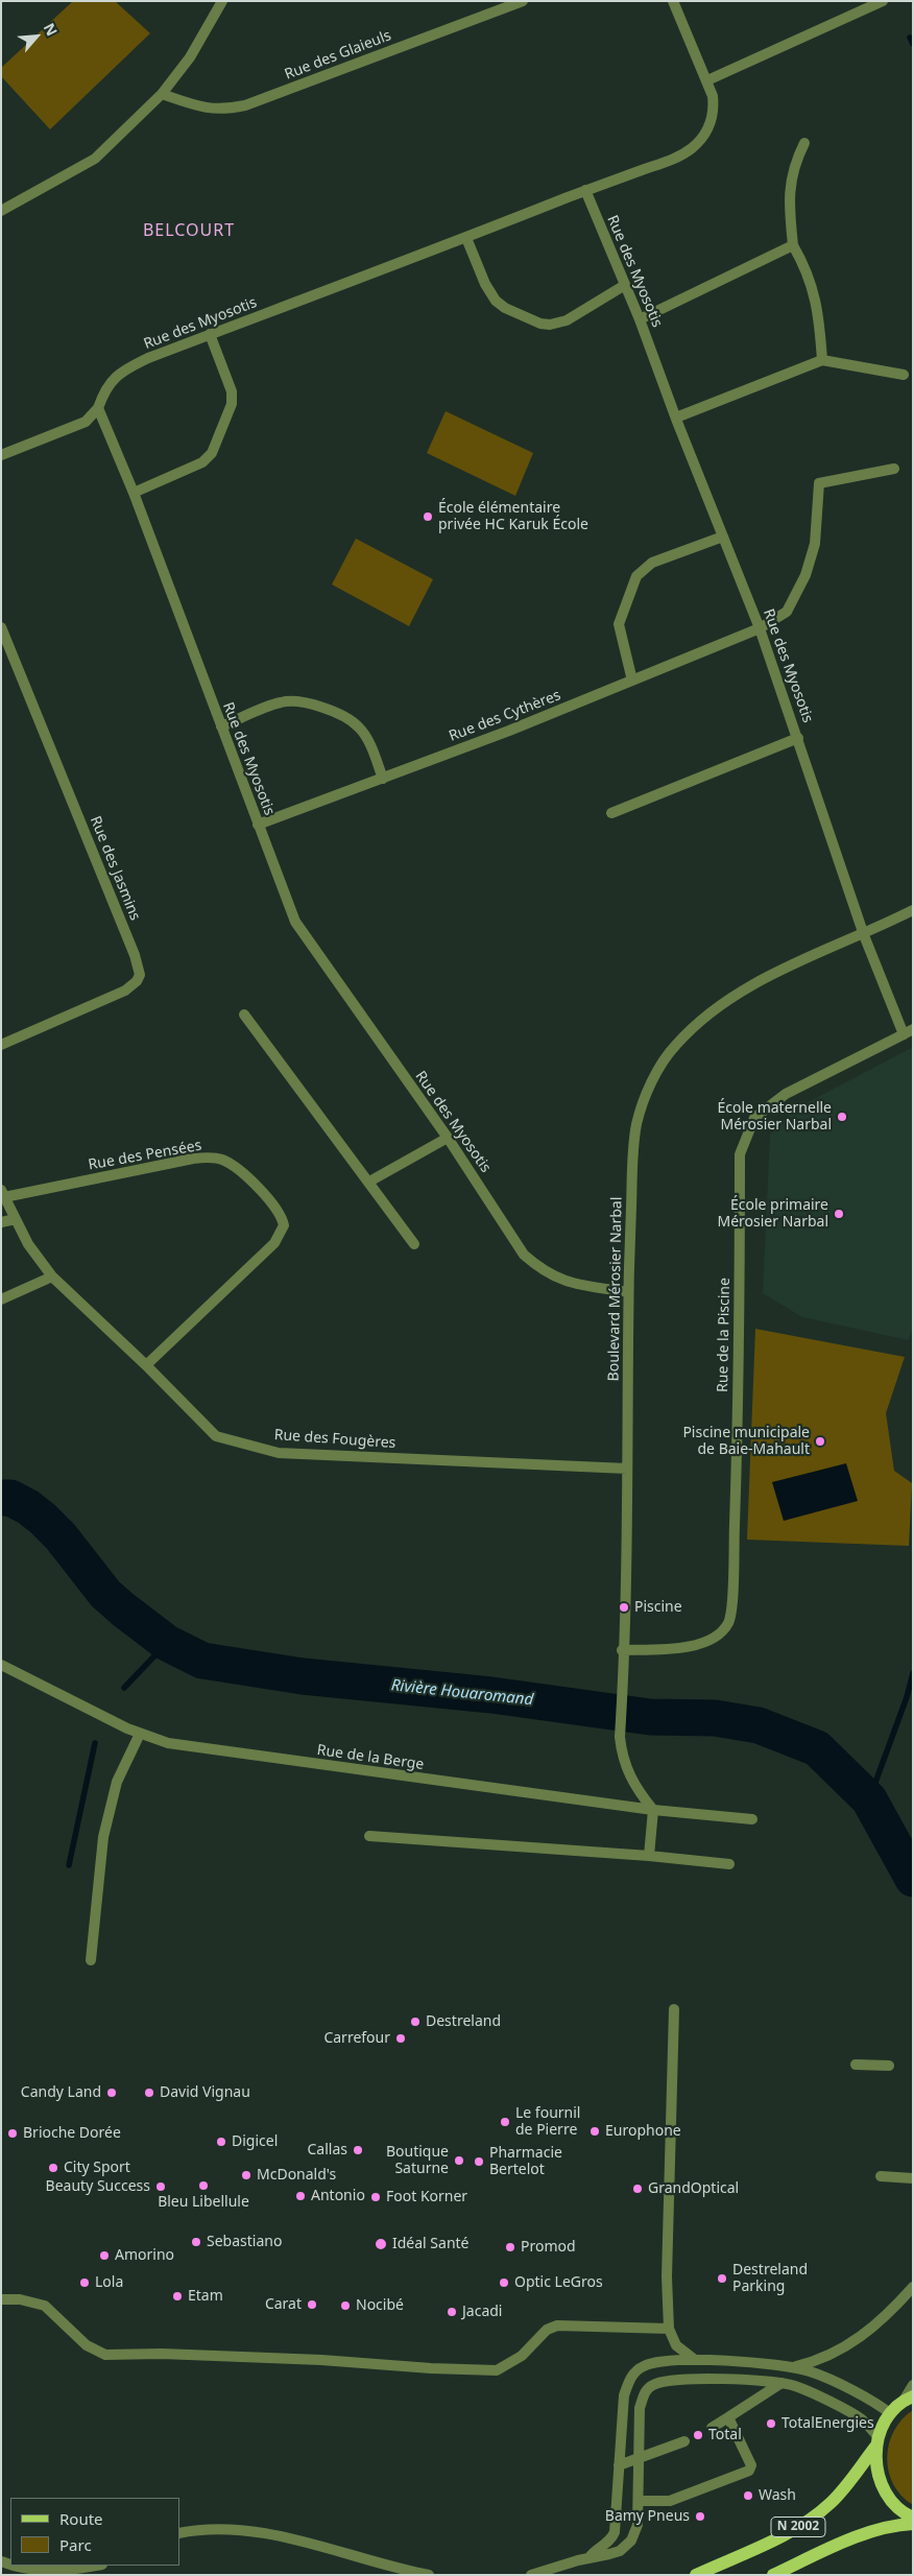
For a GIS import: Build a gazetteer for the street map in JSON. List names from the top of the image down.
{
  "streets": {
    "main road": ["N 2002"],
    "street": [
      "Rue des Glaieuls",
      "Rue des Myosotis",
      "Rue des Cythères",
      "Rue des Jasmins",
      "Rue des Pensées",
      "Boulevard Mérosier Narbal",
      "Rue de la Piscine",
      "Rue des Fougères",
      "Rue de la Berge"
    ]
  },
  "crossings": [
    ["Rue des Myosotis", "Rue des Cythères"],
    ["Rue des Myosotis", "Boulevard Mérosier Narbal"],
    ["Rue des Myosotis", "Rue de la Piscine"],
    ["Rue des Pensées", "Rue des Fougères"],
    ["Boulevard Mérosier Narbal", "Rue de la Piscine"],
    ["Boulevard Mérosier Narbal", "Rue des Fougères"],
    ["Boulevard Mérosier Narbal", "Rue de la Berge"]
  ],
  "districts": ["BELCOURT"],
  "water": ["Rivière Houaromand"],
  "places": [
    "École élémentaire privée HC Karuk École",
    "École maternelle Mérosier Narbal",
    "École primaire Mérosier Narbal",
    "Piscine municipale de Baie-Mahault",
    "Piscine",
    "Destreland",
    "Carrefour",
    "Candy Land",
    "David Vignau",
    "Le fournil de Pierre",
    "Europhone",
    "Brioche Dorée",
    "Digicel",
    "Callas",
    "Boutique Saturne",
    "Pharmacie Bertelot",
    "City Sport",
    "McDonald's",
    "Bleu Libellule",
    "Beauty Success",
    "GrandOptical",
    "Antonio",
    "Foot Korner",
    "Sebastiano",
    "Idéal Santé",
    "Promod",
    "Amorino",
    "Destreland Parking",
    "Lola",
    "Optic LeGros",
    "Etam",
    "Carat",
    "Nocibé",
    "Jacadi",
    "TotalEnergies",
    "Total",
    "Wash",
    "Bamy Pneus"
  ],
  "legend": ["Route", "Parc"],
  "north": "top right"
}
